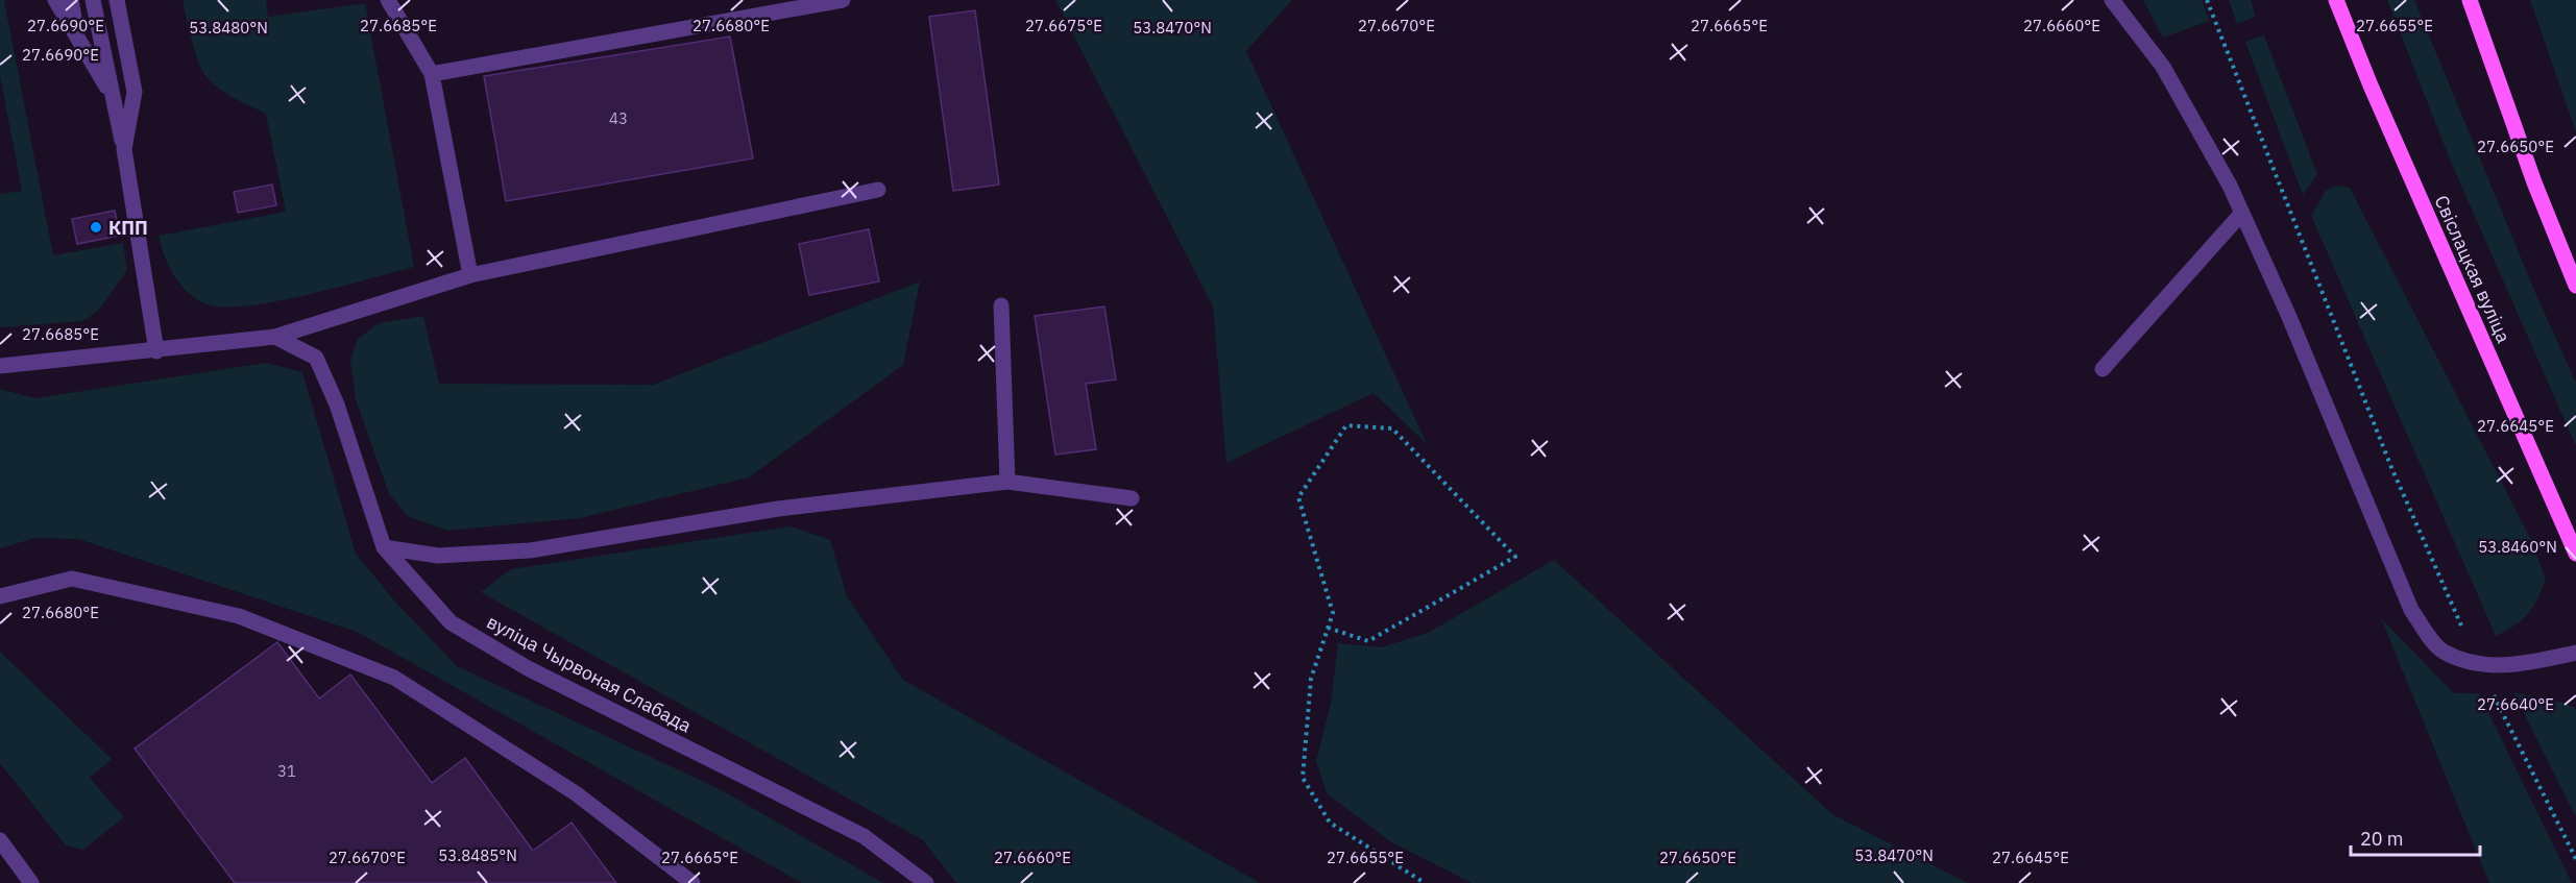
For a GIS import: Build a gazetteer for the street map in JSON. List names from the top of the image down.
{
  "streets": {
    "main road": ["Свіслацкая вуліца"],
    "street": ["вуліца Чырвоная Слабада"]
  },
  "places": ["КПП"],
  "house_numbers": ["43", "31"],
  "scale_bar": "20 m",
  "coordinates": [
    "27.6690°E",
    "27.6685°E",
    "27.6680°E",
    "27.6675°E",
    "27.6670°E",
    "27.6665°E",
    "27.6660°E",
    "27.6655°E",
    "53.8480°N",
    "53.8470°N",
    "27.6650°E",
    "27.6645°E",
    "53.8460°N",
    "27.6640°E",
    "53.8485°N"
  ]
}
